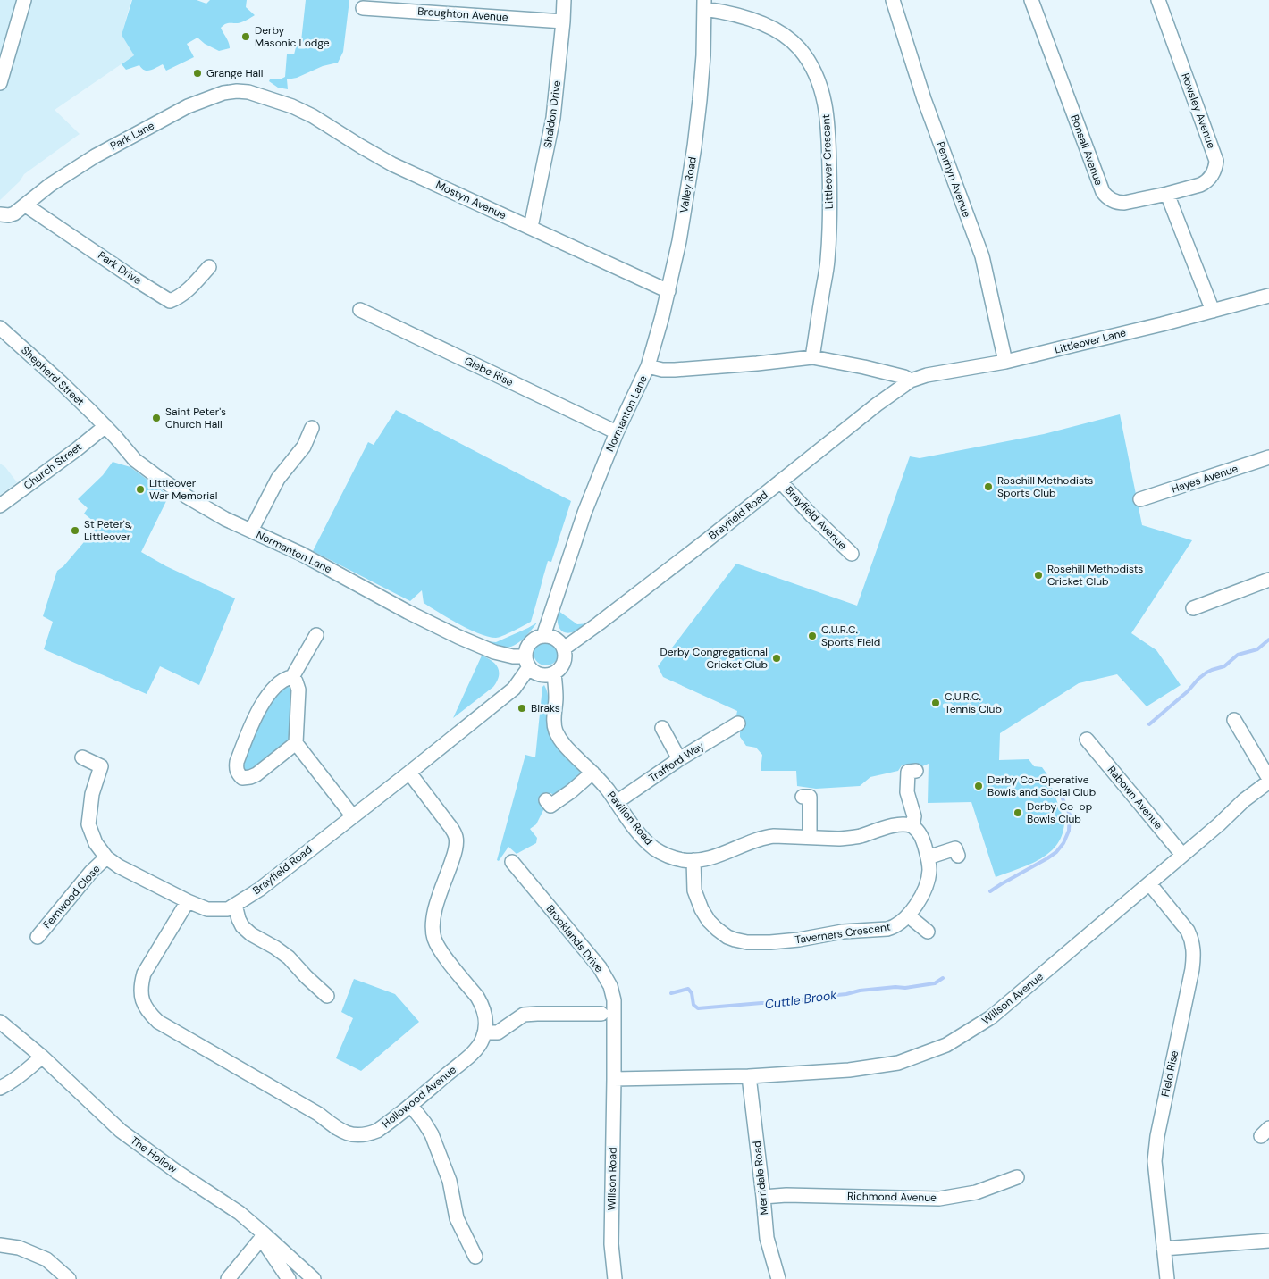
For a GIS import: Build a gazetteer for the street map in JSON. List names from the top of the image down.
{
  "streets": {
    "street": [
      "Broughton Avenue",
      "Rowsley Avenue",
      "Shaldon Drive",
      "Park Lane",
      "Bonsall Avenue",
      "Littleover Crescent",
      "Penrhyn Avenue",
      "Valley Road",
      "Mostyn Avenue",
      "Park Drive",
      "Littleover Lane",
      "Glebe Rise",
      "Shepherd Street",
      "Normanton Lane",
      "Church Street",
      "Hayes Avenue",
      "Brayfield Road",
      "Brayfield Avenue",
      "Trafford Way",
      "Rabown Avenue",
      "Pavilion Road",
      "Fernwood Close",
      "Taverners Crescent",
      "Brooklands Drive",
      "Willson Avenue",
      "Field Rise",
      "Hollowood Avenue",
      "The Hollow",
      "Merridale Road",
      "Willson Road",
      "Richmond Avenue"
    ]
  },
  "crossings": [
    ["Broughton Avenue", "Shaldon Drive"],
    ["Rowsley Avenue", "Bonsall Avenue"],
    ["Shaldon Drive", "Mostyn Avenue"],
    ["Park Lane", "Mostyn Avenue"],
    ["Park Lane", "Park Drive"],
    ["Littleover Crescent", "Valley Road"],
    ["Littleover Crescent", "Normanton Lane"],
    ["Penrhyn Avenue", "Littleover Lane"],
    ["Valley Road", "Mostyn Avenue"],
    ["Valley Road", "Normanton Lane"],
    ["Littleover Lane", "Normanton Lane"],
    ["Littleover Lane", "Brayfield Road"],
    ["Glebe Rise", "Normanton Lane"],
    ["Shepherd Street", "Normanton Lane"],
    ["Shepherd Street", "Church Street"],
    ["Normanton Lane", "Church Street"],
    ["Normanton Lane", "Brayfield Road"],
    ["Normanton Lane", "Pavilion Road"],
    ["Brayfield Road", "Brayfield Avenue"],
    ["Brayfield Road", "Pavilion Road"],
    ["Brayfield Road", "Fernwood Close"],
    ["Brayfield Road", "Hollowood Avenue"],
    ["Trafford Way", "Pavilion Road"],
    ["Rabown Avenue", "Willson Avenue"],
    ["Pavilion Road", "Taverners Crescent"],
    ["Brooklands Drive", "Willson Avenue"],
    ["Brooklands Drive", "Willson Road"],
    ["Willson Avenue", "Field Rise"],
    ["Willson Avenue", "Merridale Road"],
    ["Willson Avenue", "Willson Road"],
    ["Merridale Road", "Richmond Avenue"]
  ],
  "water": ["Cuttle Brook"],
  "places": [
    "Derby Masonic Lodge",
    "Grange Hall",
    "Saint Peter's Church Hall",
    "Rosehill Methodists Sports Club",
    "Littleover War Memorial",
    "St Peter's, Littleover",
    "Rosehill Methodists Cricket Club",
    "C.U.R.C. Sports Field",
    "Derby Congregational Cricket Club",
    "C.U.R.C. Tennis Club",
    "Biraks",
    "Derby Co-Operative Bowls and Social Club",
    "Derby Co-op Bowls Club"
  ]
}
